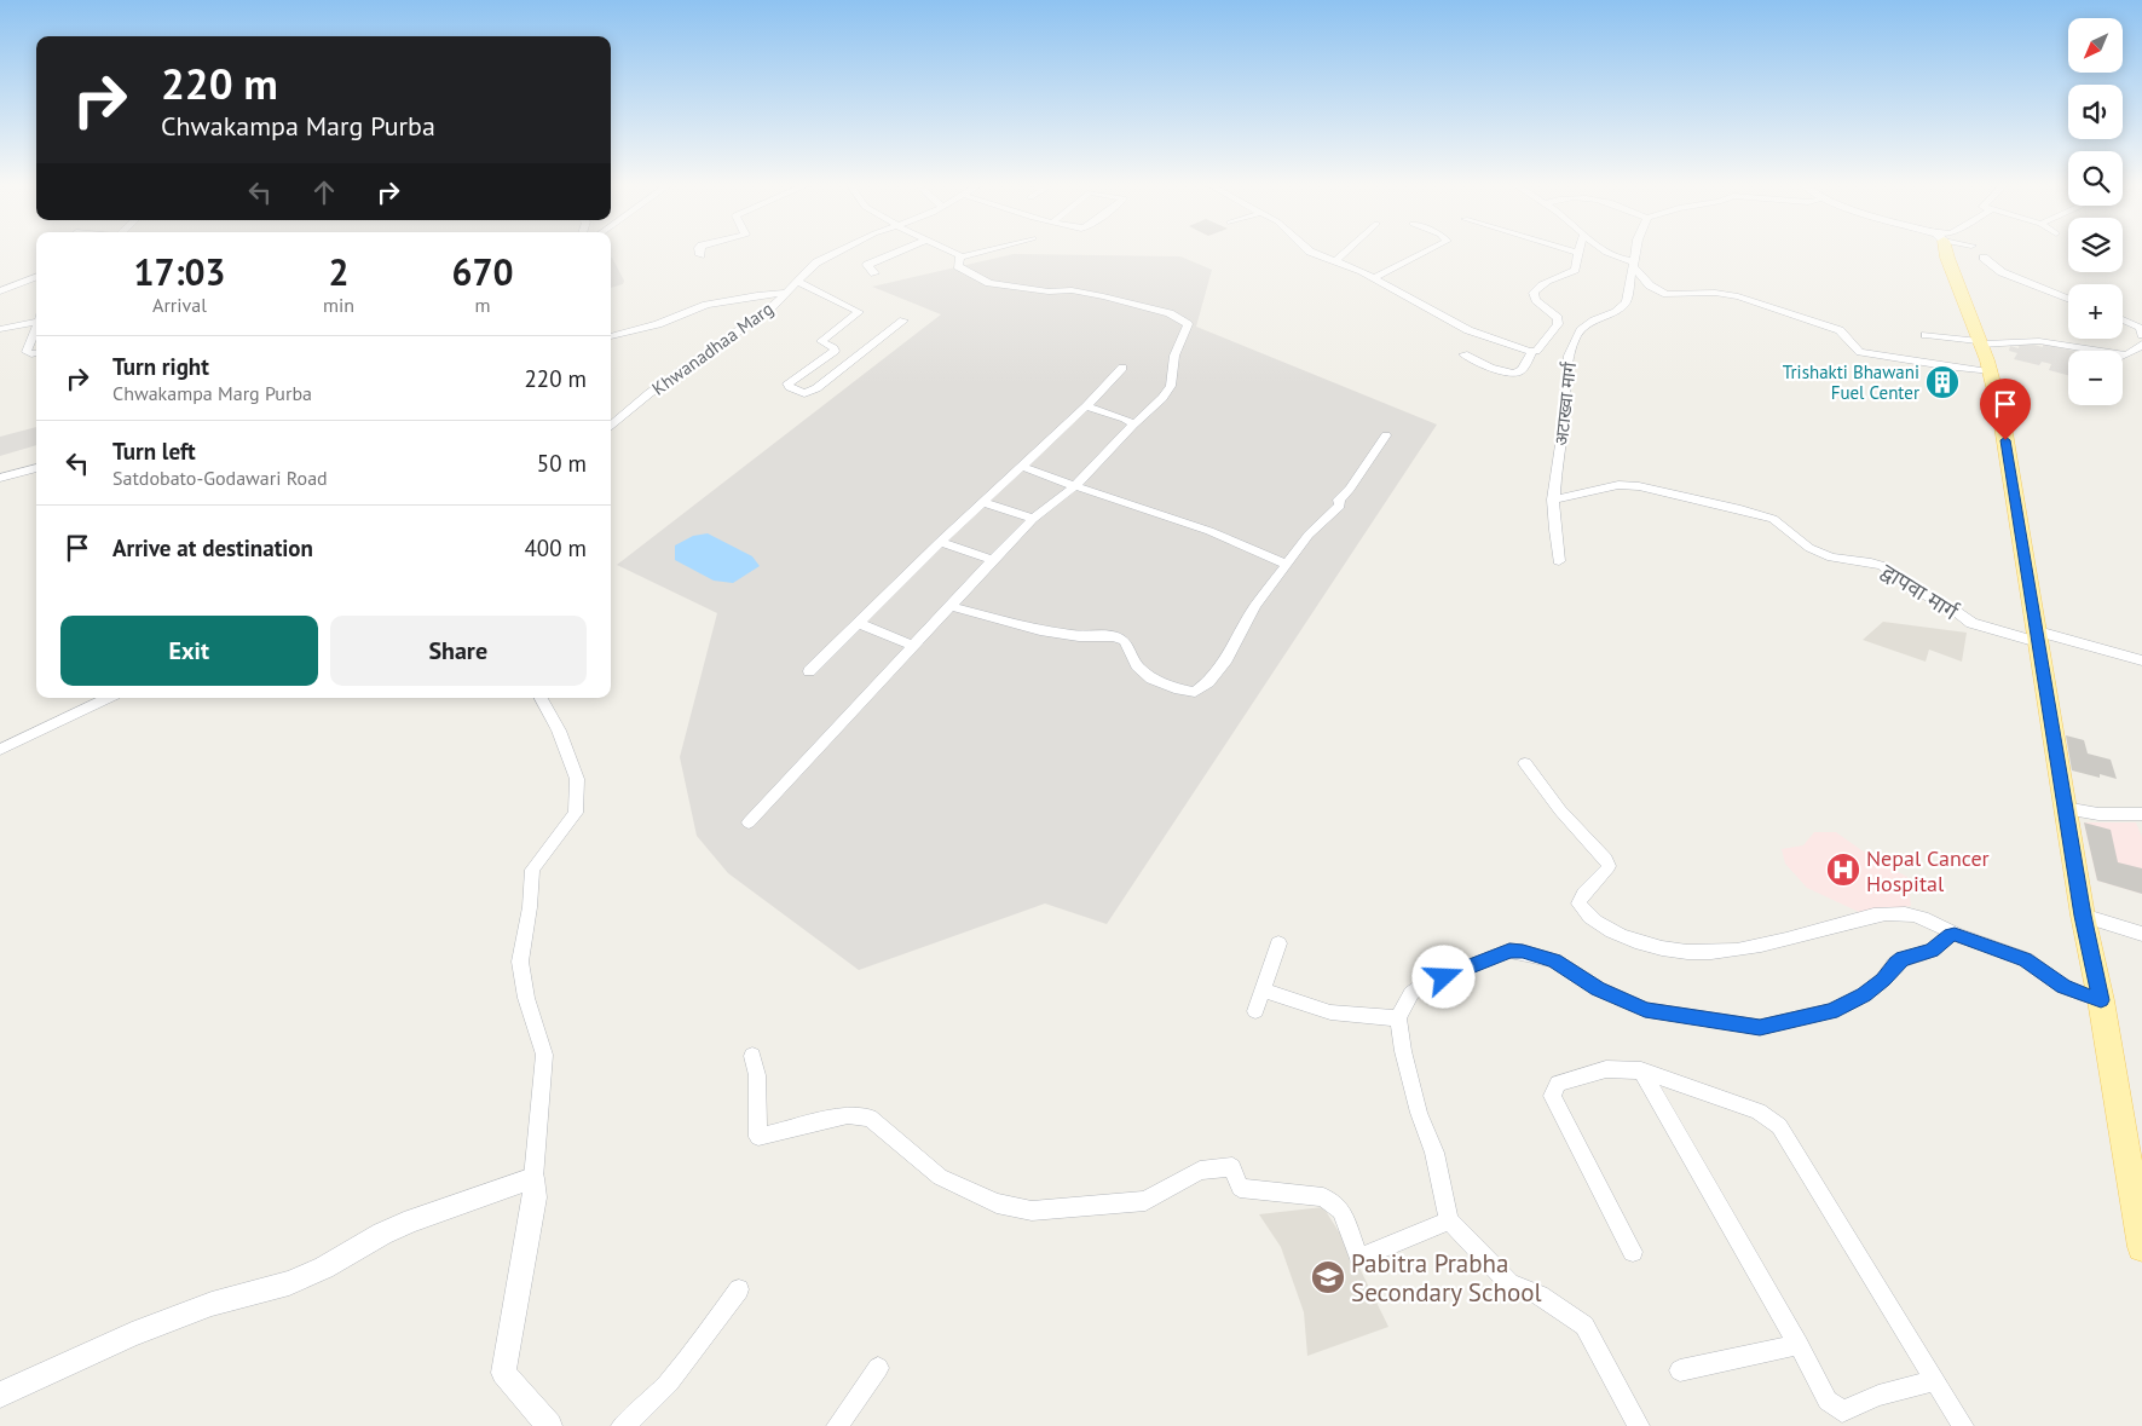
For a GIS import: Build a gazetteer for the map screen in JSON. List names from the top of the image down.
{
  "streets": {
    "street": ["Khwanadhaa Marg", "अटाख्वा मार्ग", "द्वापवा मार्ग"]
  },
  "crossings": [
    ["अटाख्वा मार्ग", "द्वापवा मार्ग"]
  ],
  "places": {
    "building": ["Trishakti Bhawani Fuel Center"],
    "hospital": ["Nepal Cancer Hospital"],
    "school or university": ["Pabitra Prabha Secondary School"]
  },
  "north": "bottom left",
  "page": {
    "map_buttons": ["+", "−"],
    "turn": ["220 m", "Chwakampa Marg Purba"],
    "eta": [
      "17:03",
      "Arrival",
      "2",
      "min",
      "670",
      "m"
    ],
    "list": [
      {
        "name": "Turn right",
        "note": "Chwakampa Marg Purba",
        "value": "220 m"
      },
      {
        "name": "Turn left",
        "note": "Satdobato-Godawari Road",
        "value": "50 m"
      },
      {
        "name": "Arrive at destination",
        "value": "400 m"
      }
    ],
    "buttons": ["Exit", "Share"]
  }
}
